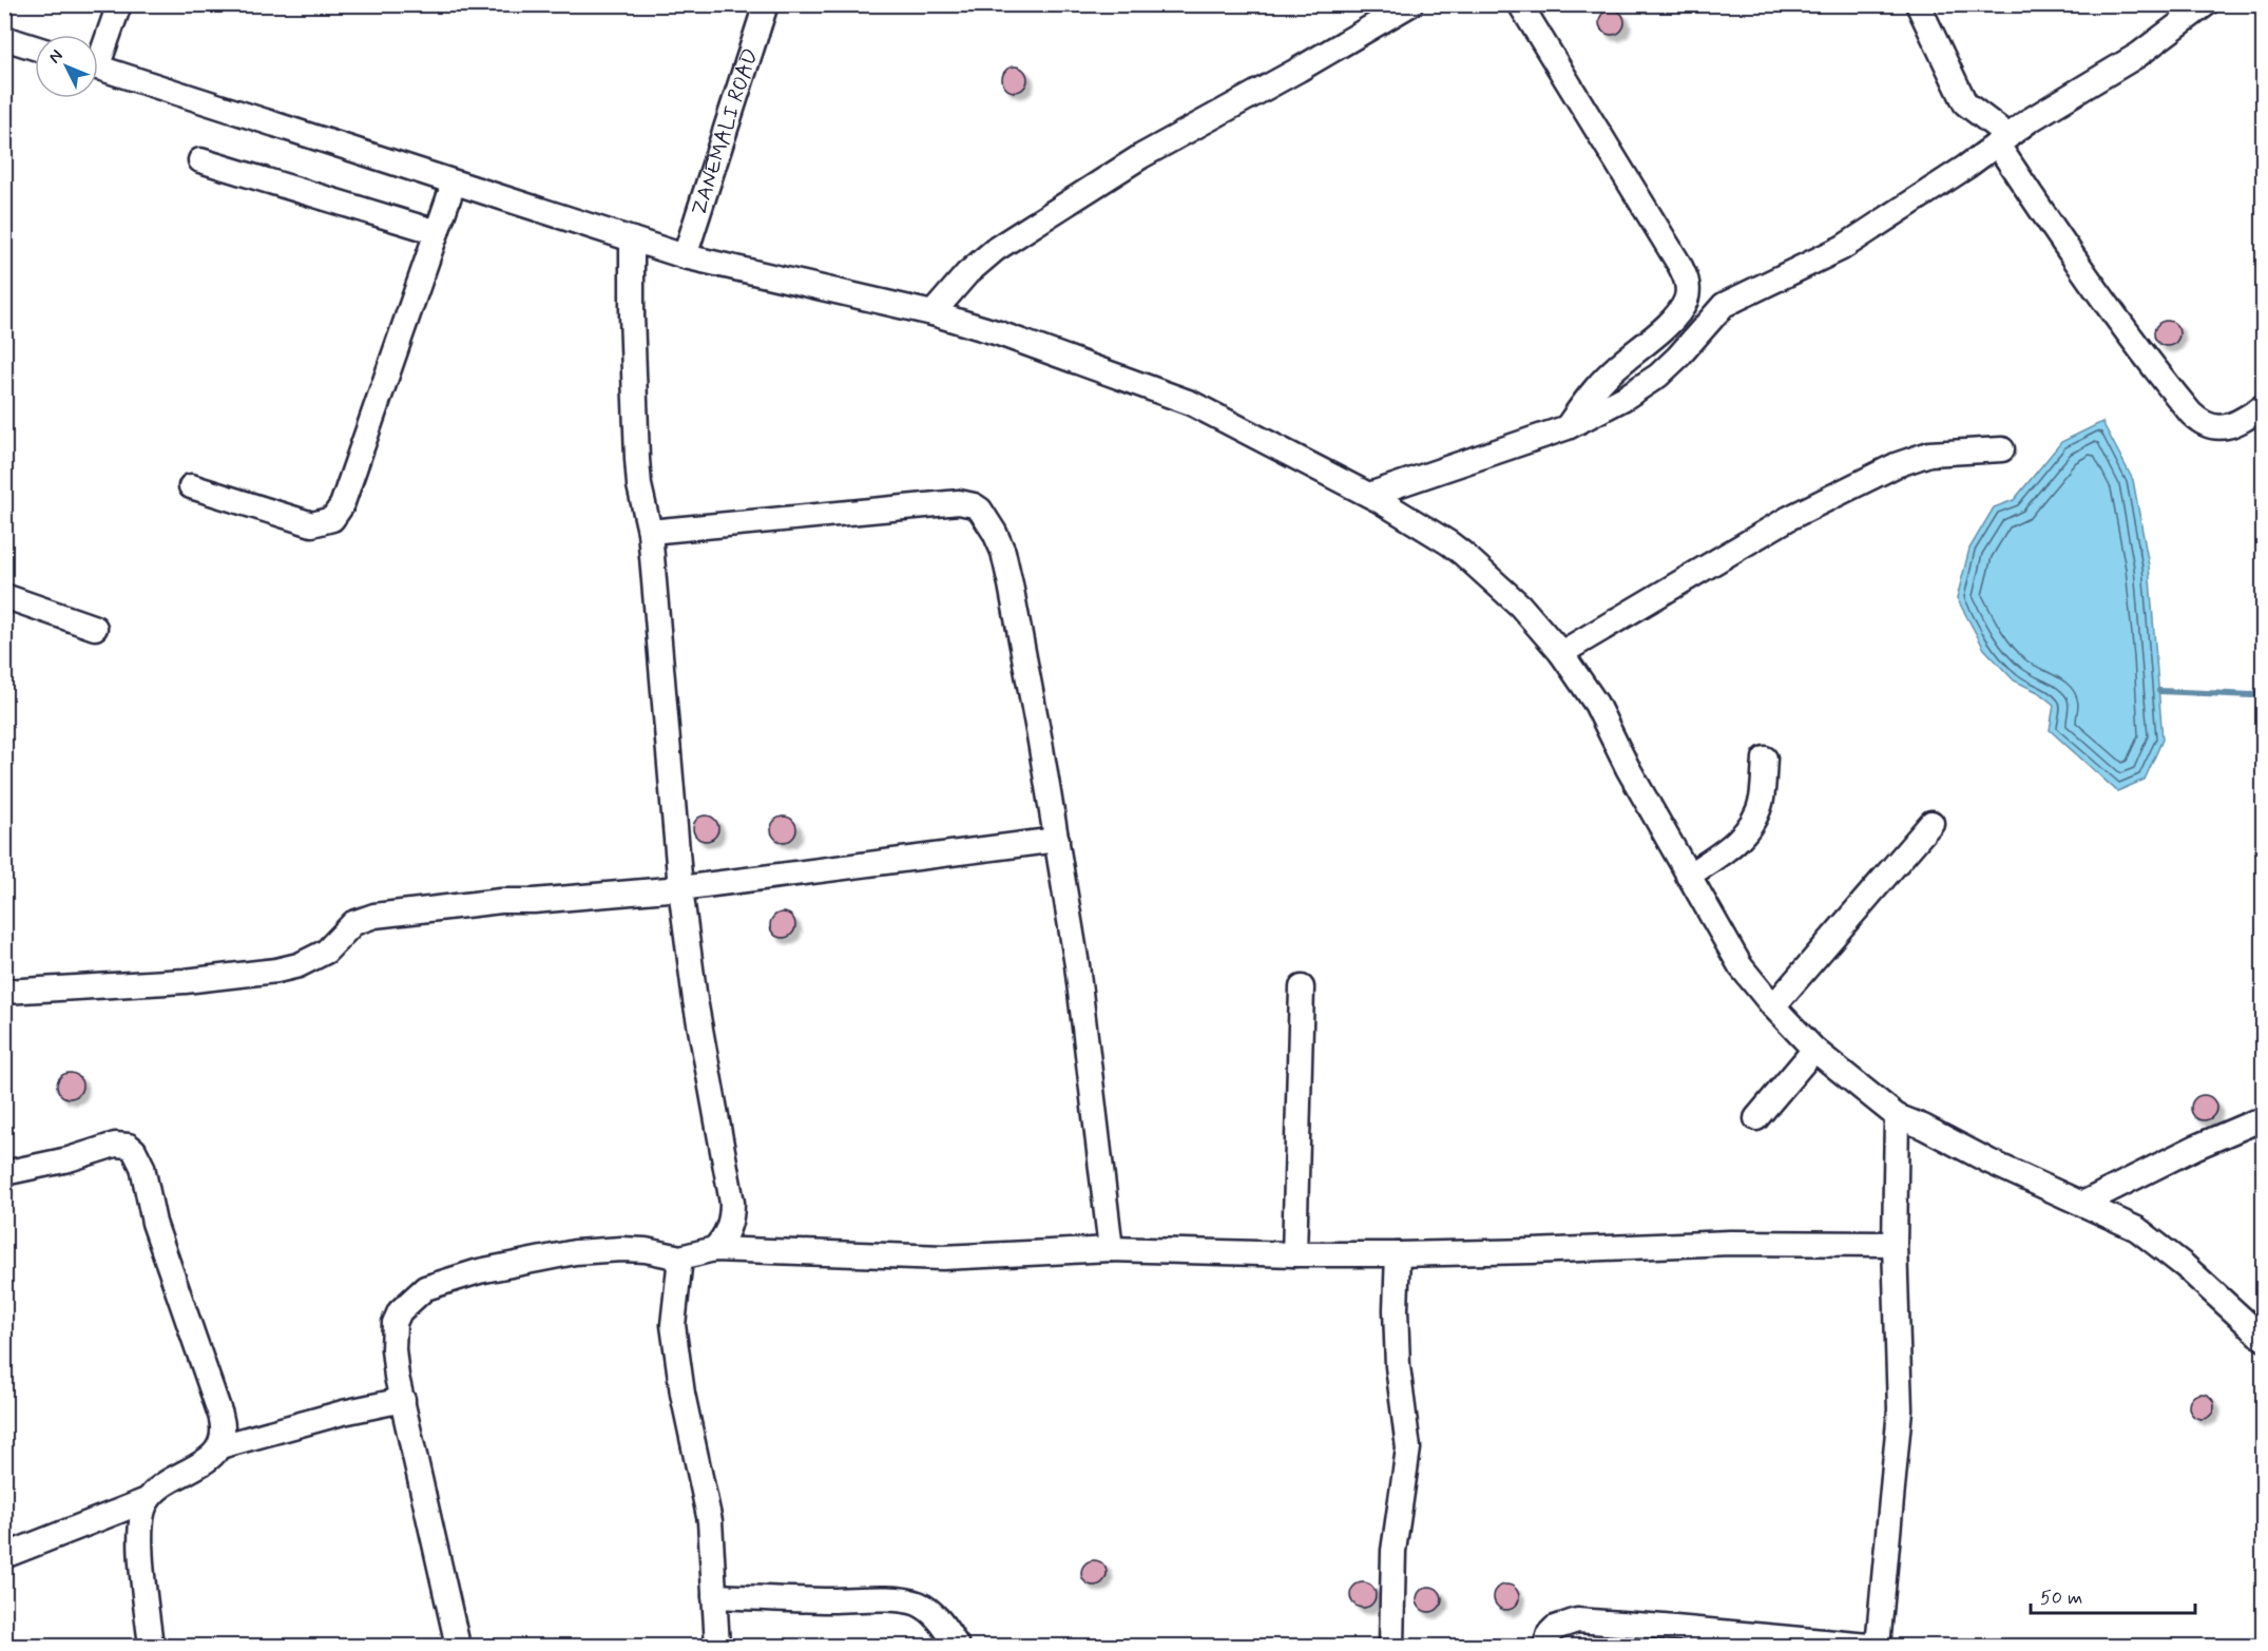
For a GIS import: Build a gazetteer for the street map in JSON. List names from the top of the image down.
{
  "streets": {
    "street": ["ZANEMALI ROAD"]
  },
  "scale_bar": "50 m",
  "north": "top left"
}
